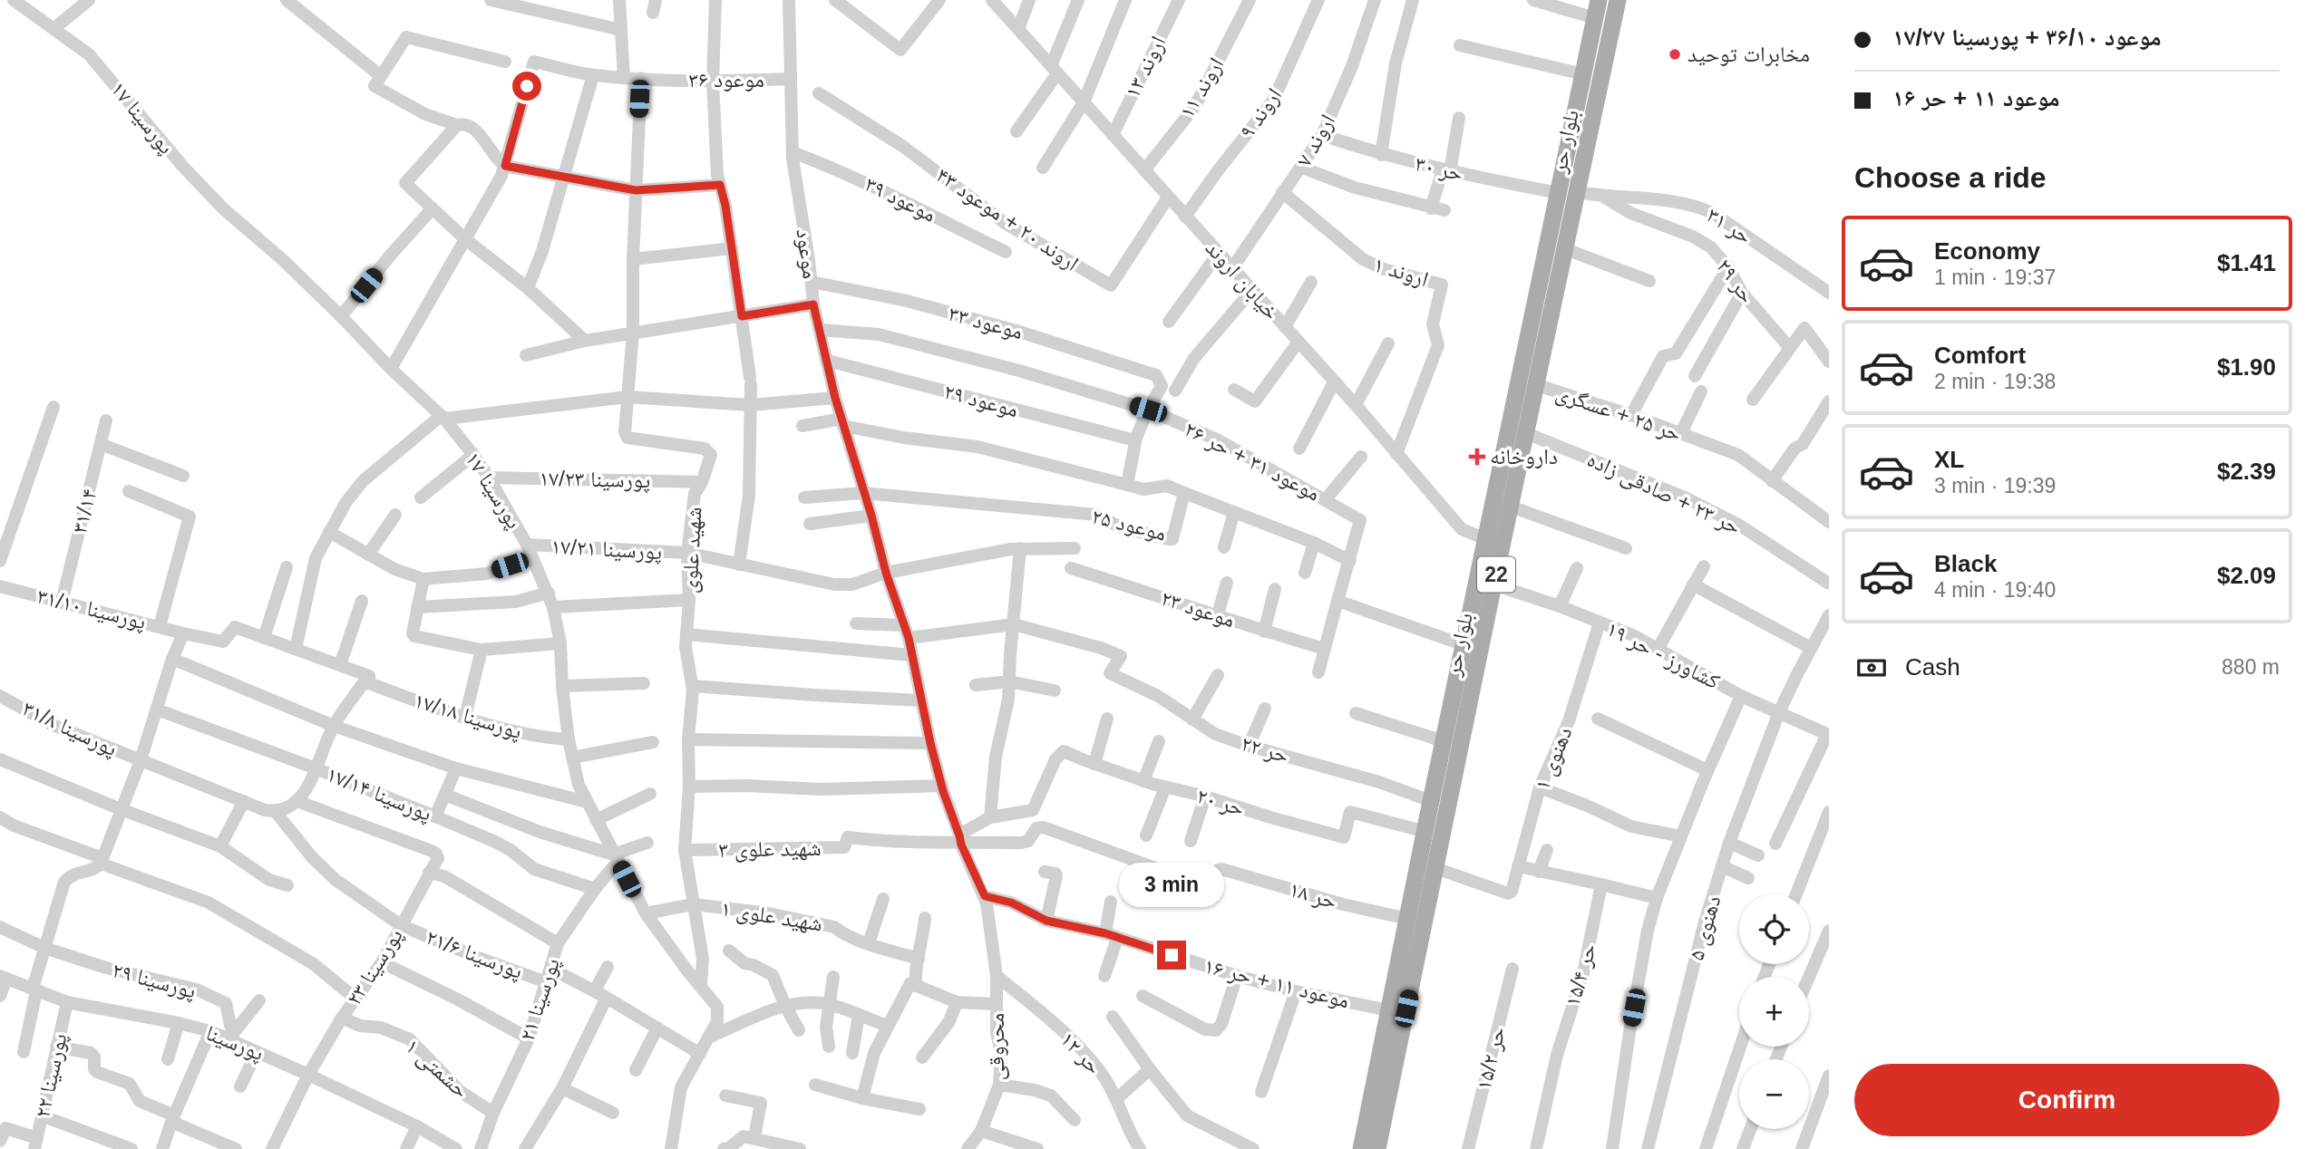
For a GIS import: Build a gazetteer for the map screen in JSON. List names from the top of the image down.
{
  "streets": {
    "main road": ["بلوار حر", "22"],
    "street": [
      "اروند ۱۳",
      "موعود ۳۶",
      "اروند ۱۱",
      "اروند ۹",
      "پورسینا ۱۷",
      "اروند ۷",
      "حر ۳۰",
      "موعود ۳۹",
      "اروند ۲۰ + موعود ۴۳",
      "حر ۳۱",
      "موعود",
      "اروند ۱",
      "خیابان اروند",
      "حر ۲۹",
      "موعود ۳۳",
      "موعود ۲۹",
      "حر ۲۵ + عسگری",
      "موعود ۳۱ + حر ۲۶",
      "پورسینا ۱۷/۲۳",
      "حر ۲۳ + صادقی زاده",
      "۳۱/۱۴",
      "موعود ۲۵",
      "پورسینا ۱۷/۲۱",
      "شهید علوی",
      "پورسینا ۳۱/۱۰",
      "موعود ۲۳",
      "کشاورز - حر ۱۹",
      "پورسینا ۱۷/۱۸",
      "پورسینا ۳۱/۸",
      "حر ۲۲",
      "دهنوی ۱",
      "پورسینا ۱۷/۱۴",
      "حر ۲۰",
      "شهید علوی ۳",
      "حر ۱۸",
      "شهید علوی ۱",
      "دهنوی ۵",
      "پورسینا ۲۱/۶",
      "پورسینا ۲۳",
      "حر ۱۵/۴",
      "پورسینا ۲۹",
      "موعود ۱۱ + حر ۱۶",
      "پورسینا ۲۱",
      "پورسینا",
      "محروقی",
      "حر ۱۲",
      "حر ۱۵/۲",
      "حشمتی ۱",
      "پورسینا ۲۲"
    ]
  },
  "crossings": [
    ["اروند ۱۳", "خیابان اروند"],
    ["موعود ۳۶", "موعود"],
    ["موعود ۳۶", "شهید علوی"],
    ["اروند ۱۱", "خیابان اروند"],
    ["اروند ۹", "خیابان اروند"],
    ["پورسینا ۱۷", "پورسینا ۱۷/۲۳"],
    ["پورسینا ۱۷", "پورسینا ۱۷/۲۱"],
    ["پورسینا ۱۷", "شهید علوی"],
    ["پورسینا ۱۷", "پورسینا ۱۷/۱۸"],
    ["پورسینا ۱۷", "شهید علوی ۱"],
    ["پورسینا ۱۷", "پورسینا ۲۱"],
    ["اروند ۷", "حر ۳۰"],
    ["اروند ۷", "اروند ۱"],
    ["اروند ۷", "خیابان اروند"],
    ["بلوار حر", "حر ۳۰"],
    ["بلوار حر", "حر ۳۱"],
    ["بلوار حر", "خیابان اروند"],
    ["بلوار حر", "حر ۲۵ + عسگری"],
    ["بلوار حر", "حر ۲۳ + صادقی زاده"],
    ["بلوار حر", "کشاورز - حر ۱۹"],
    ["بلوار حر", "حر ۲۲"],
    ["بلوار حر", "دهنوی ۱"],
    ["بلوار حر", "حر ۲۰"],
    ["بلوار حر", "حر ۱۸"],
    ["بلوار حر", "موعود ۱۱ + حر ۱۶"],
    ["موعود ۳۹", "موعود"],
    ["اروند ۲۰ + موعود ۴۳", "خیابان اروند"],
    ["حر ۳۱", "حر ۲۹"],
    ["موعود", "موعود ۳۳"],
    ["موعود", "موعود ۲۹"],
    ["موعود", "موعود ۳۱ + حر ۲۶"],
    ["موعود", "موعود ۲۵"],
    ["موعود", "پورسینا ۱۷/۲۱"],
    ["موعود", "شهید علوی ۳"],
    ["موعود", "حر ۱۸"],
    ["موعود", "موعود ۱۱ + حر ۱۶"],
    ["موعود", "محروقی"],
    ["موعود", "حر ۱۲"],
    ["اروند ۱", "خیابان اروند"],
    ["موعود ۳۳", "موعود ۲۵"],
    ["موعود ۲۹", "موعود ۲۵"],
    ["موعود ۳۱ + حر ۲۶", "موعود ۲۵"],
    ["موعود ۳۱ + حر ۲۶", "موعود ۲۳"],
    ["پورسینا ۱۷/۲۳", "شهید علوی"],
    ["۳۱/۱۴", "پورسینا ۳۱/۱۰"],
    ["پورسینا ۱۷/۲۱", "شهید علوی"],
    ["شهید علوی", "شهید علوی ۳"],
    ["شهید علوی", "شهید علوی ۱"],
    ["کشاورز - حر ۱۹", "دهنوی ۱"],
    ["کشاورز - حر ۱۹", "دهنوی ۵"],
    ["پورسینا ۳۱/۸", "پورسینا ۲۱/۶"],
    ["پورسینا ۱۷/۱۴", "پورسینا ۲۱"],
    ["شهید علوی ۳", "حر ۱۸"],
    ["پورسینا ۲۱/۶", "پورسینا ۲۳"],
    ["پورسینا ۲۱/۶", "پورسینا ۲۱"],
    ["پورسینا ۲۳", "پورسینا"],
    ["پورسینا ۲۳", "حشمتی ۱"],
    ["پورسینا ۲۹", "پورسینا"],
    ["پورسینا ۲۱", "حشمتی ۱"],
    ["پورسینا", "پورسینا ۲۲"],
    ["محروقی", "حر ۱۲"]
  ],
  "places": {
    "other": ["مخابرات توحید"],
    "health": ["داروخانه"]
  },
  "page": {
    "banner": ["موعود ۳۶/۱۰ + پورسینا ۱۷/۲۷", "موعود ۱۱ + حر ۱۶"],
    "heading": "Choose a ride",
    "list": [
      {
        "name": "Economy",
        "note": "1 min · 19:37",
        "value": "$1.41"
      },
      {
        "name": "Comfort",
        "note": "2 min · 19:38",
        "value": "$1.90"
      },
      {
        "name": "XL",
        "note": "3 min · 19:39",
        "value": "$2.39"
      },
      {
        "name": "Black",
        "note": "4 min · 19:40",
        "value": "$2.09"
      }
    ],
    "pay": ["Cash", "880 m"],
    "bubble": "3 min",
    "map_buttons": ["+", "−"],
    "buttons": "Confirm"
  }
}
